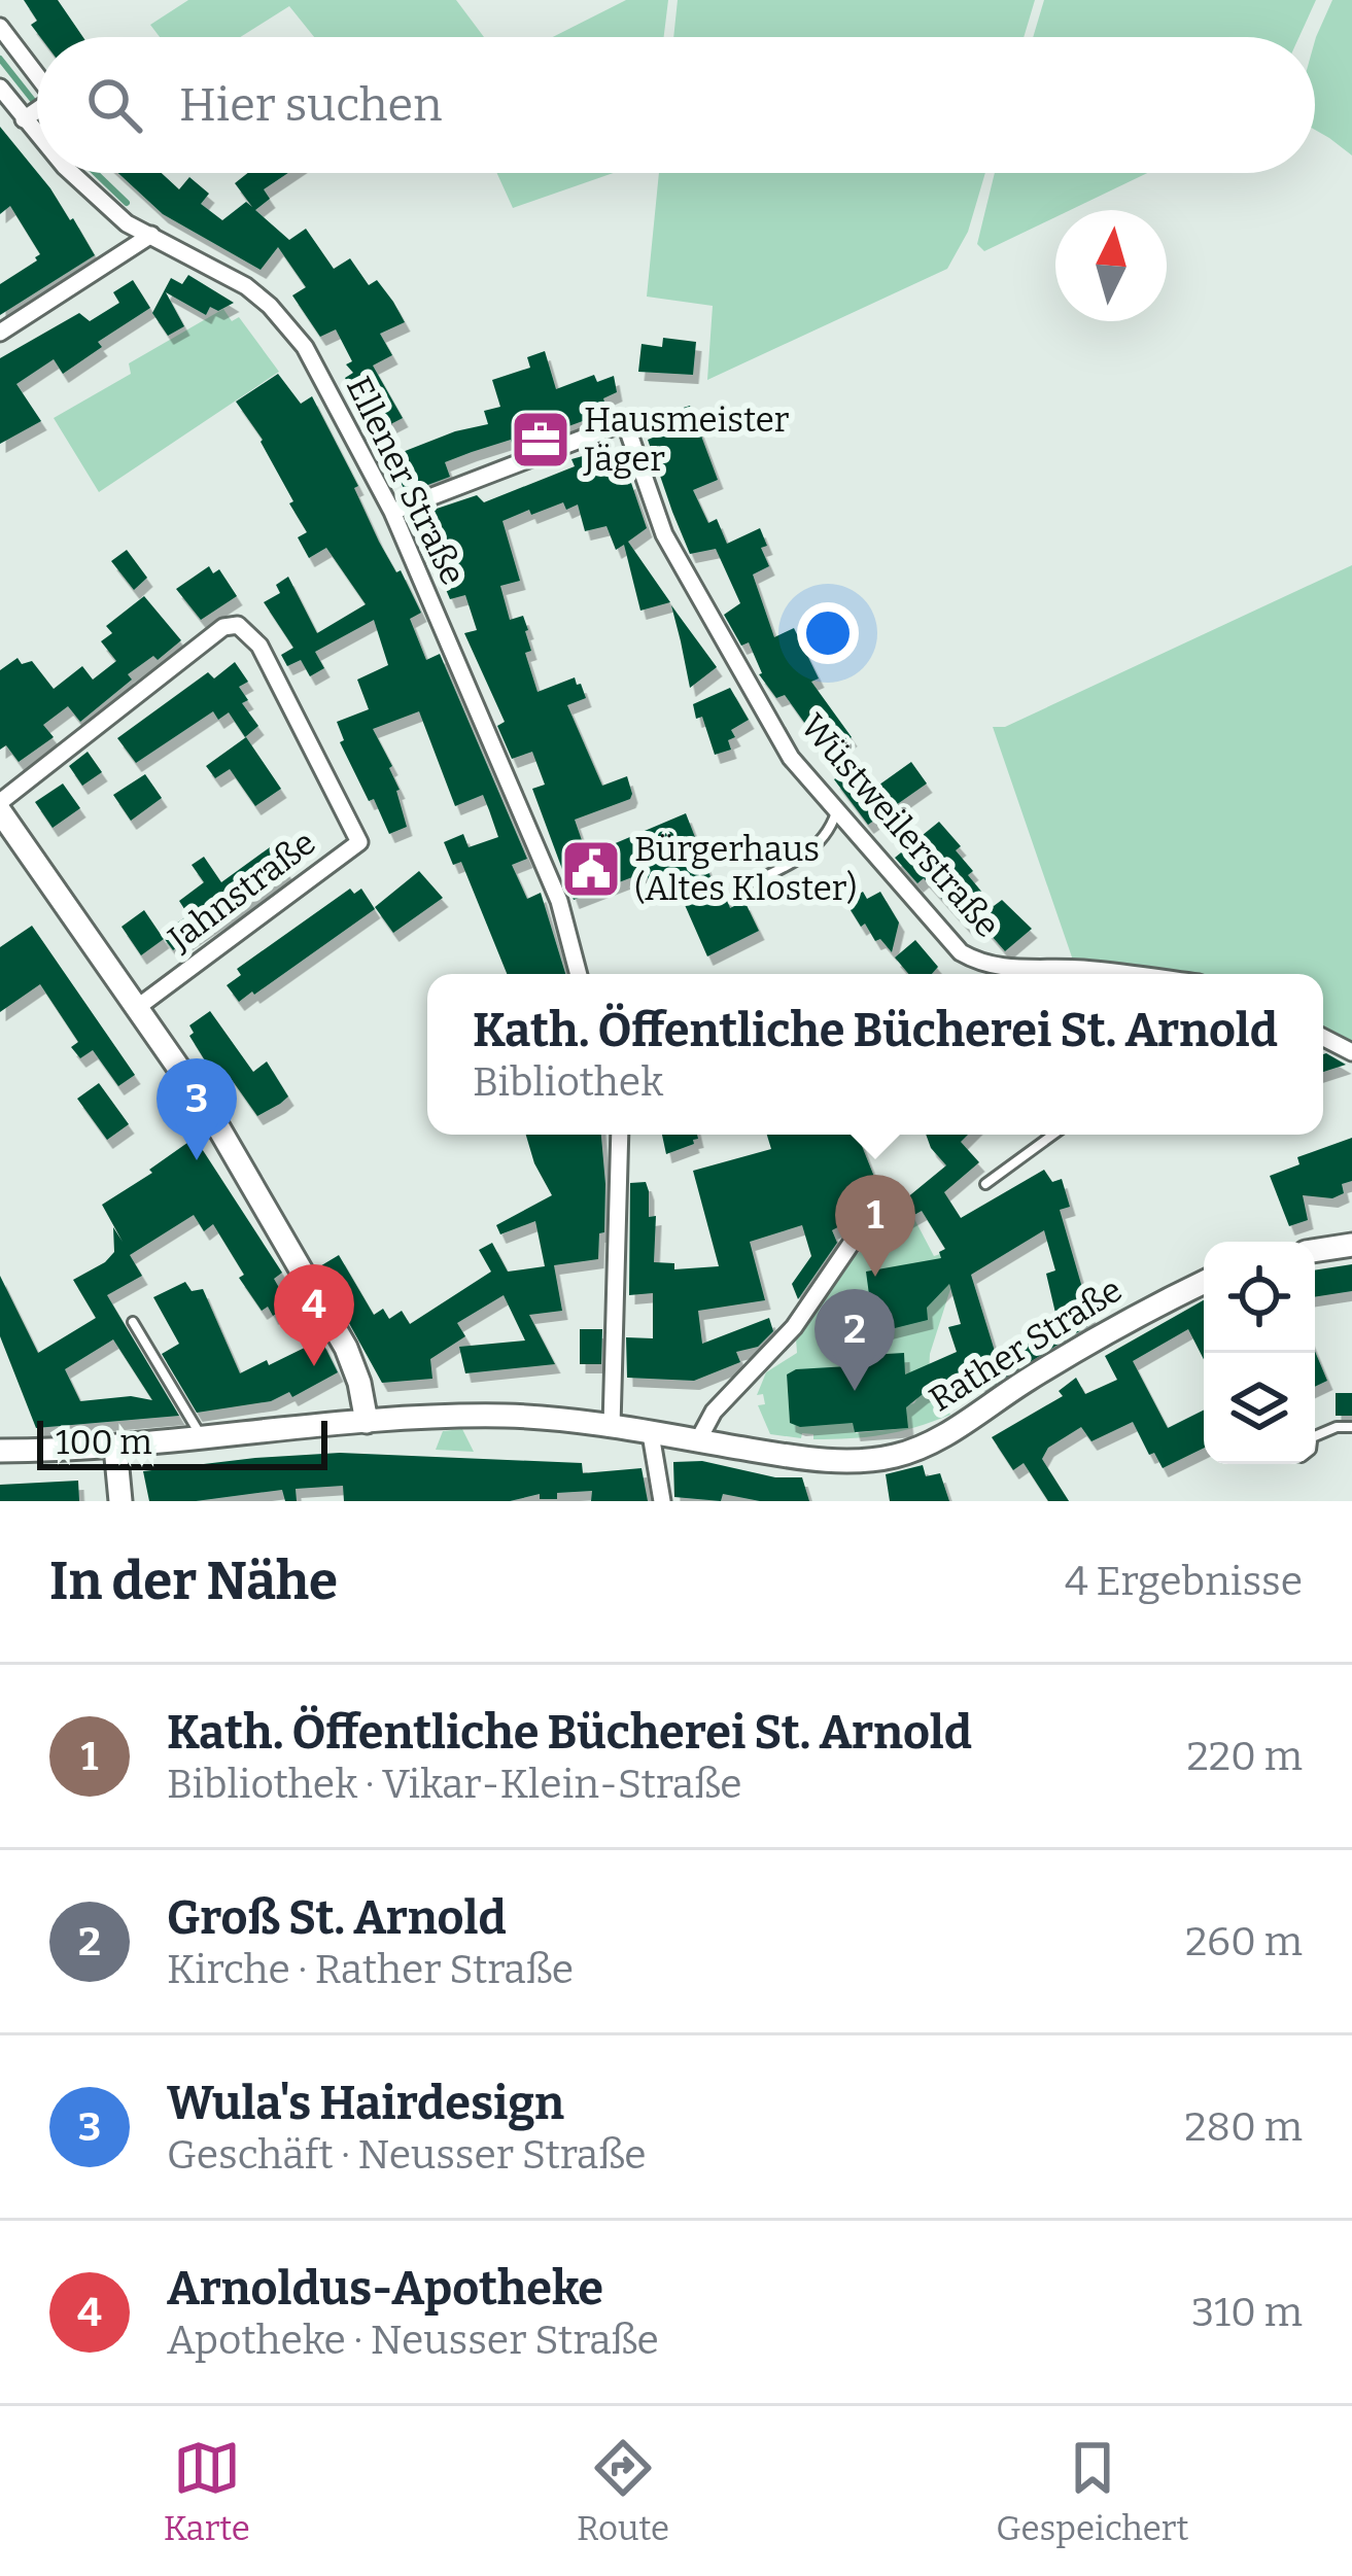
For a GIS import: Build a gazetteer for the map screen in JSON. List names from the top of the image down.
{
  "streets": {
    "main road": ["Rather Straße"],
    "street": ["Ellener Straße", "Wüstweilerstraße", "Jahnstraße"]
  },
  "crossings": [
    ["Ellener Straße", "Wüstweilerstraße"]
  ],
  "places": {
    "office": ["Hausmeister Jäger"],
    "public building": ["Bürgerhaus (Altes Kloster)"]
  },
  "scale_bar": "100 m",
  "north": "top",
  "page": {
    "search": "Hier suchen",
    "popup": ["Kath. Öffentliche Bücherei St. Arnold", "Bibliothek"],
    "pins": [
      "3",
      "1",
      "4",
      "2"
    ],
    "scale": "100 m",
    "heading": ["In der Nähe", "4 Ergebnisse"],
    "list": [
      {
        "mark": "1",
        "name": "Kath. Öffentliche Bücherei St. Arnold",
        "note": "Bibliothek · Vikar-Klein-Straße",
        "value": "220 m"
      },
      {
        "mark": "2",
        "name": "Groß St. Arnold",
        "note": "Kirche · Rather Straße",
        "value": "260 m"
      },
      {
        "mark": "3",
        "name": "Wula's Hairdesign",
        "note": "Geschäft · Neusser Straße",
        "value": "280 m"
      },
      {
        "mark": "4",
        "name": "Arnoldus-Apotheke",
        "note": "Apotheke · Neusser Straße",
        "value": "310 m"
      }
    ],
    "nav": ["Karte", "Route", "Gespeichert"]
  }
}
